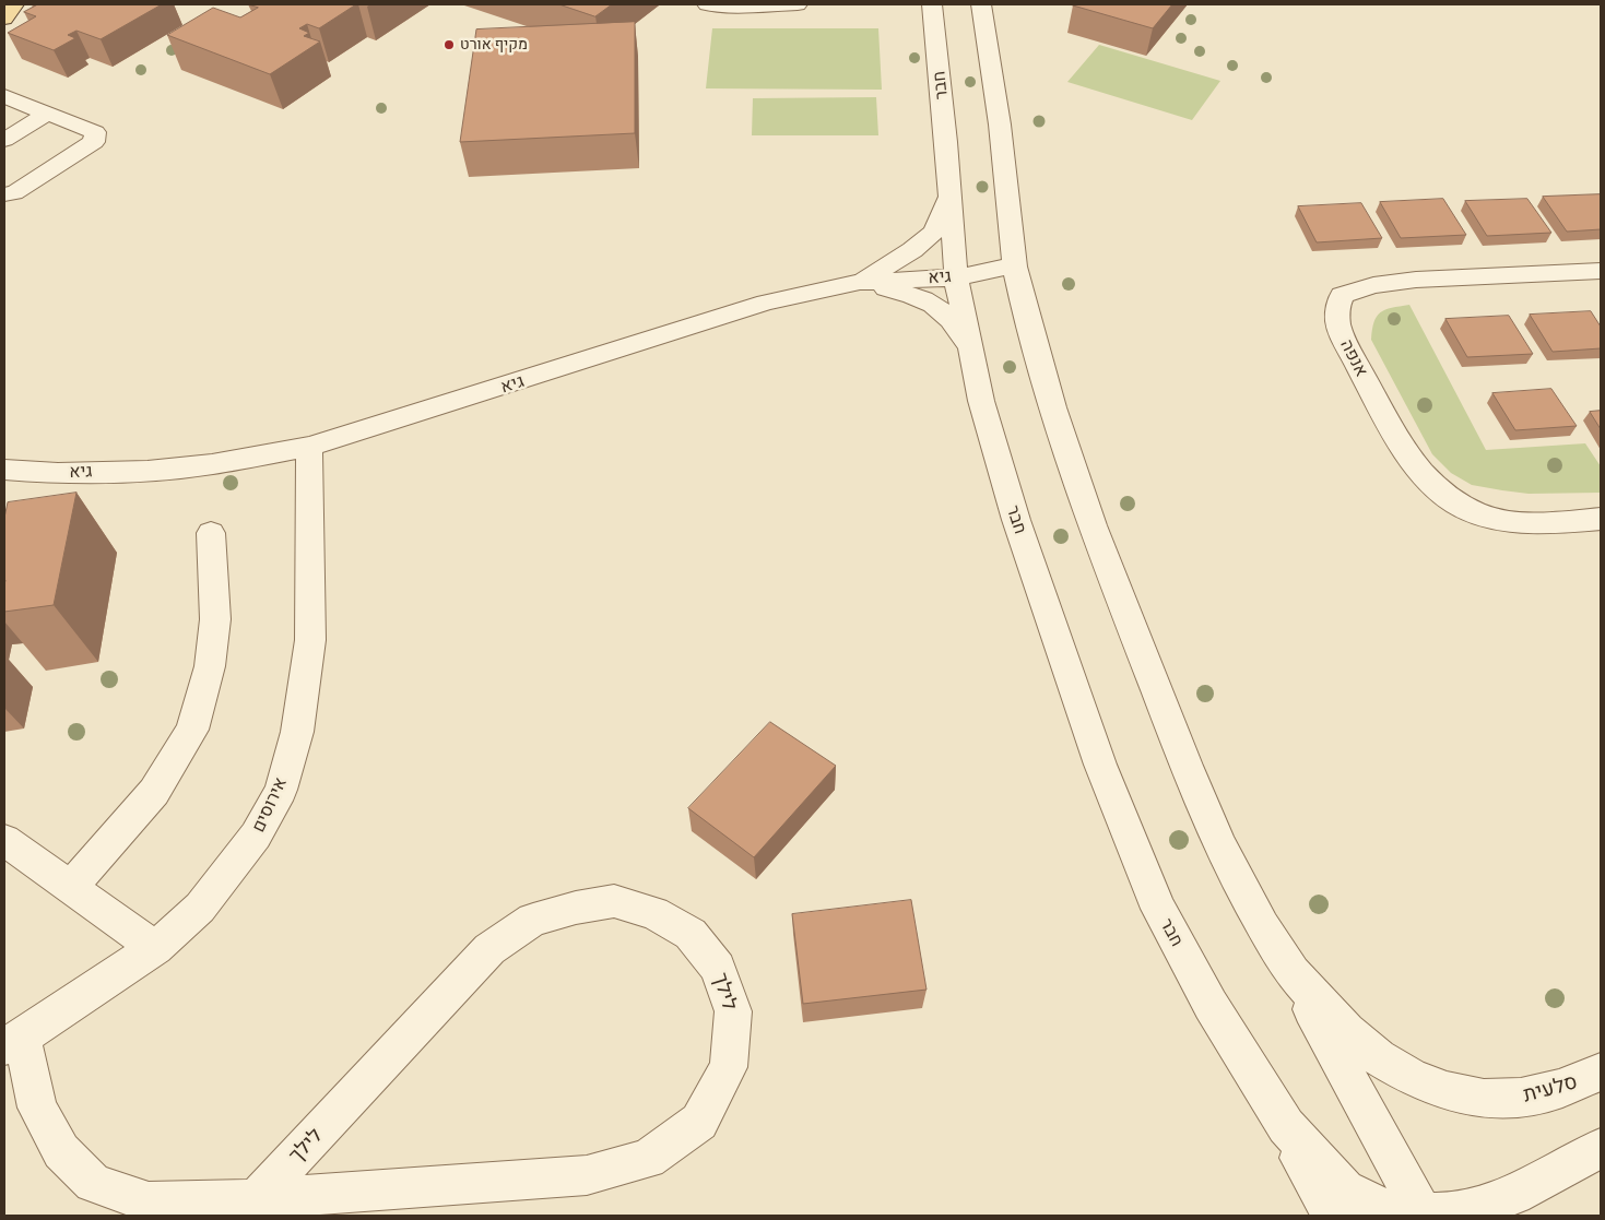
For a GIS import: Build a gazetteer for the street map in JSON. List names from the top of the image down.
{
  "streets": {
    "street": [
      "חבר",
      "גיא",
      "אנפה",
      "אירוסים",
      "לילך",
      "סלעית"
    ]
  },
  "crossings": [
    ["חבר", "גיא"],
    ["גיא", "אירוסים"],
    ["אירוסים", "לילך"]
  ],
  "places": ["מקיף אורט"]
}
